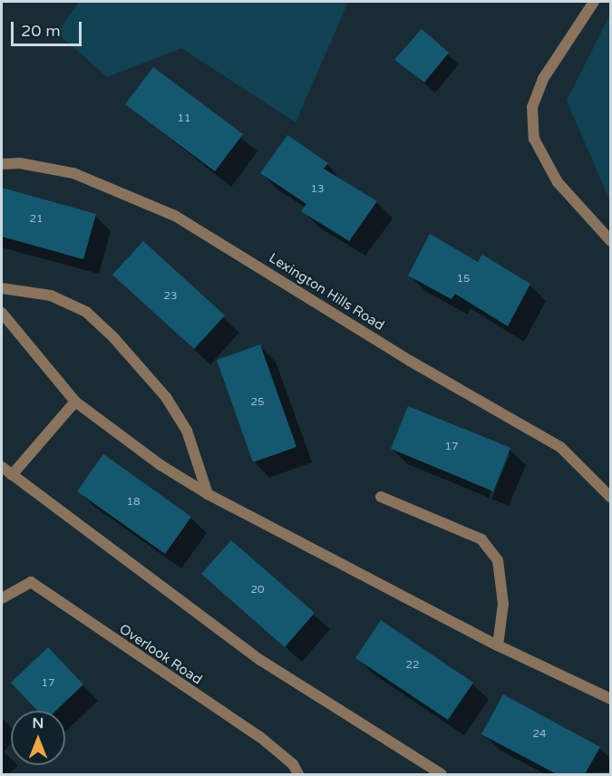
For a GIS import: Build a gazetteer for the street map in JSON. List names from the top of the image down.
{
  "streets": {
    "street": ["Lexington Hills Road", "Overlook Road"]
  },
  "house_numbers": [
    "11",
    "13",
    "21",
    "15",
    "23",
    "25",
    "17",
    "18",
    "20",
    "22",
    "17",
    "24"
  ],
  "scale_bar": "20 m",
  "north": "top"
}
